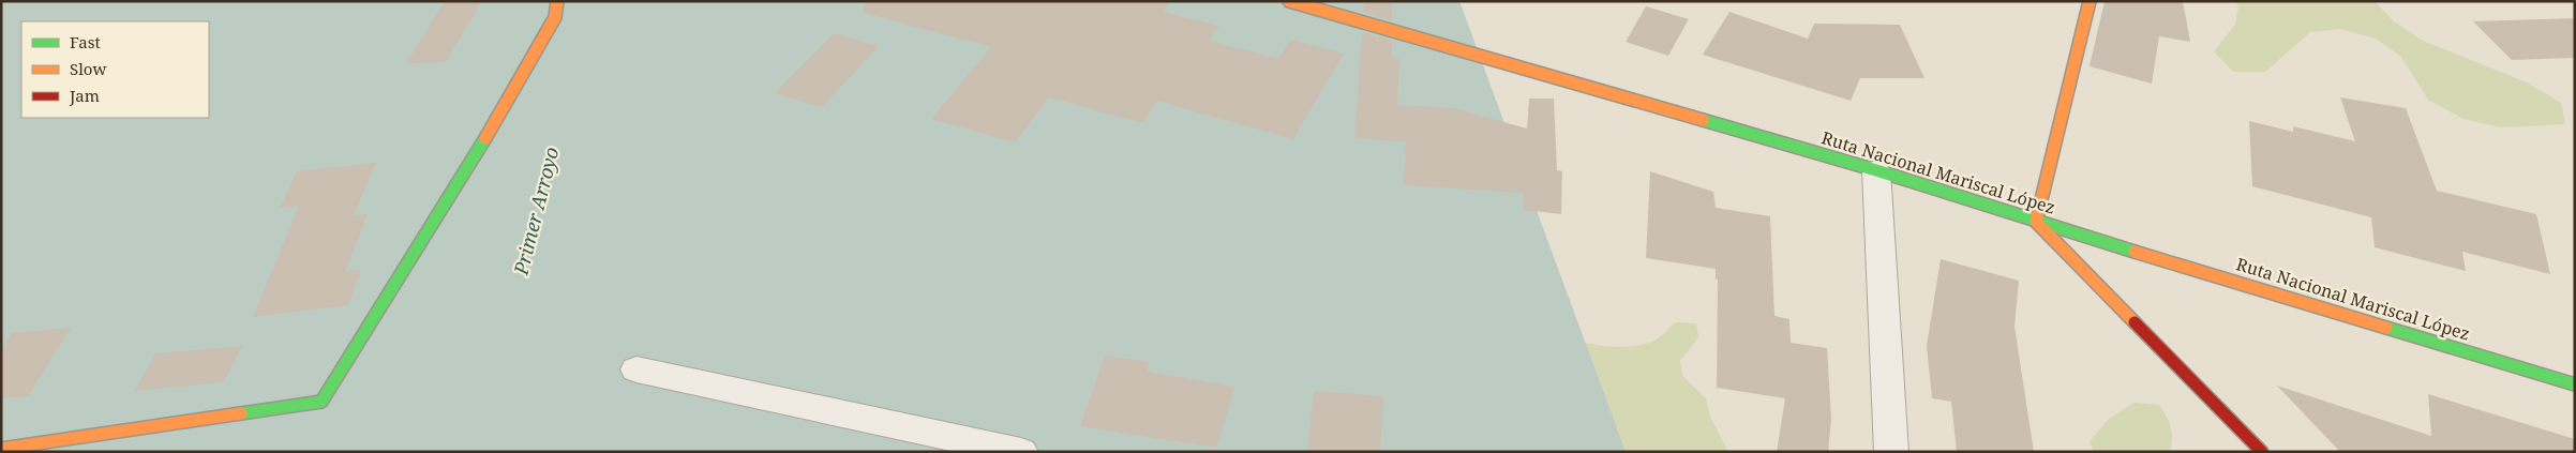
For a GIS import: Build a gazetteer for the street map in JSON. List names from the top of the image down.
{
  "streets": {
    "main road": ["Ruta Nacional Mariscal López"]
  },
  "water": ["Primer Arroyo"],
  "legend": ["Fast", "Slow", "Jam"]
}
